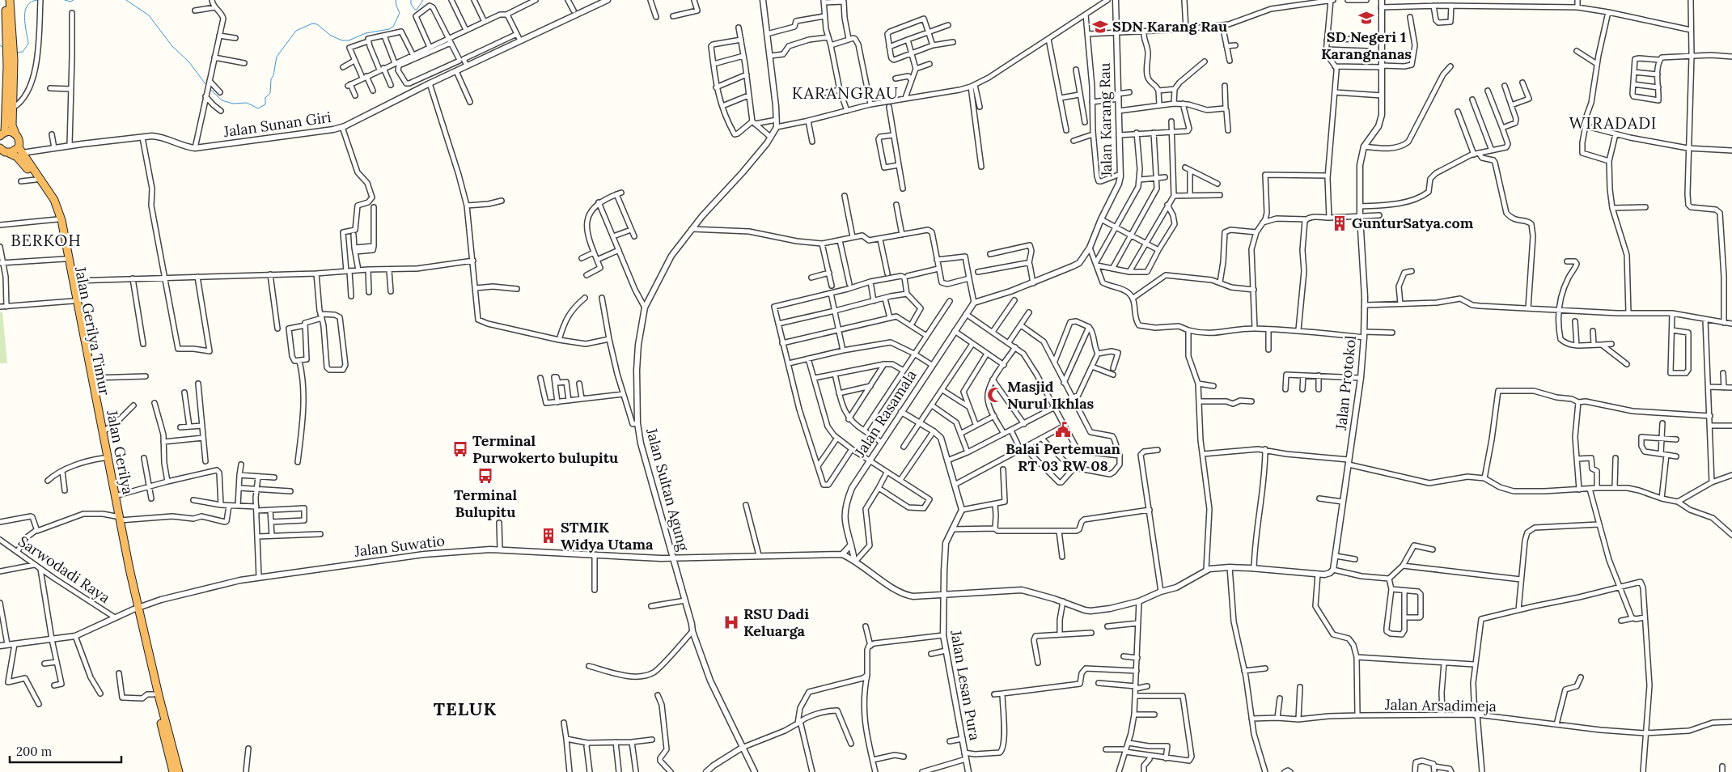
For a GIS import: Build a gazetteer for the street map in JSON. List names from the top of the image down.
{
  "streets": {
    "highway": ["Jalan Gerilya Timur", "Jalan Gerilya"],
    "street": [
      "Jalan Karang Rau",
      "Jalan Sunan Giri",
      "Jalan Protokol",
      "Jalan Rasamala",
      "Jalan Sultan Agung",
      "Jalan Suwatio",
      "Sarwodadi Raya",
      "Jalan Lesan Pura",
      "Jalan Arsadimeja"
    ]
  },
  "crossings": [
    ["Jalan Karang Rau", "Jalan Rasamala"],
    ["Jalan Sunan Giri", "Jalan Gerilya"],
    ["Jalan Gerilya Timur", "Jalan Gerilya"],
    ["Jalan Gerilya", "Jalan Suwatio"],
    ["Jalan Sultan Agung", "Jalan Suwatio"],
    ["Jalan Suwatio", "Sarwodadi Raya"]
  ],
  "districts": [
    "KARANGRAU",
    "WIRADADI",
    "BERKOH",
    "TELUK"
  ],
  "places": {
    "school or university": ["SD Negeri 1 Karangnanas", "SDN Karang Rau"],
    "building": ["GunturSatya.com", "STMIK Widya Utama"],
    "mosque": ["Masjid Nurul Ikhlas"],
    "public building": ["Balai Pertemuan RT 03 RW 08"],
    "bus stop": ["Terminal Purwokerto bulupitu", "Terminal Bulupitu"],
    "hospital": ["RSU Dadi Keluarga"]
  },
  "scale_bar": "200 m"
}
